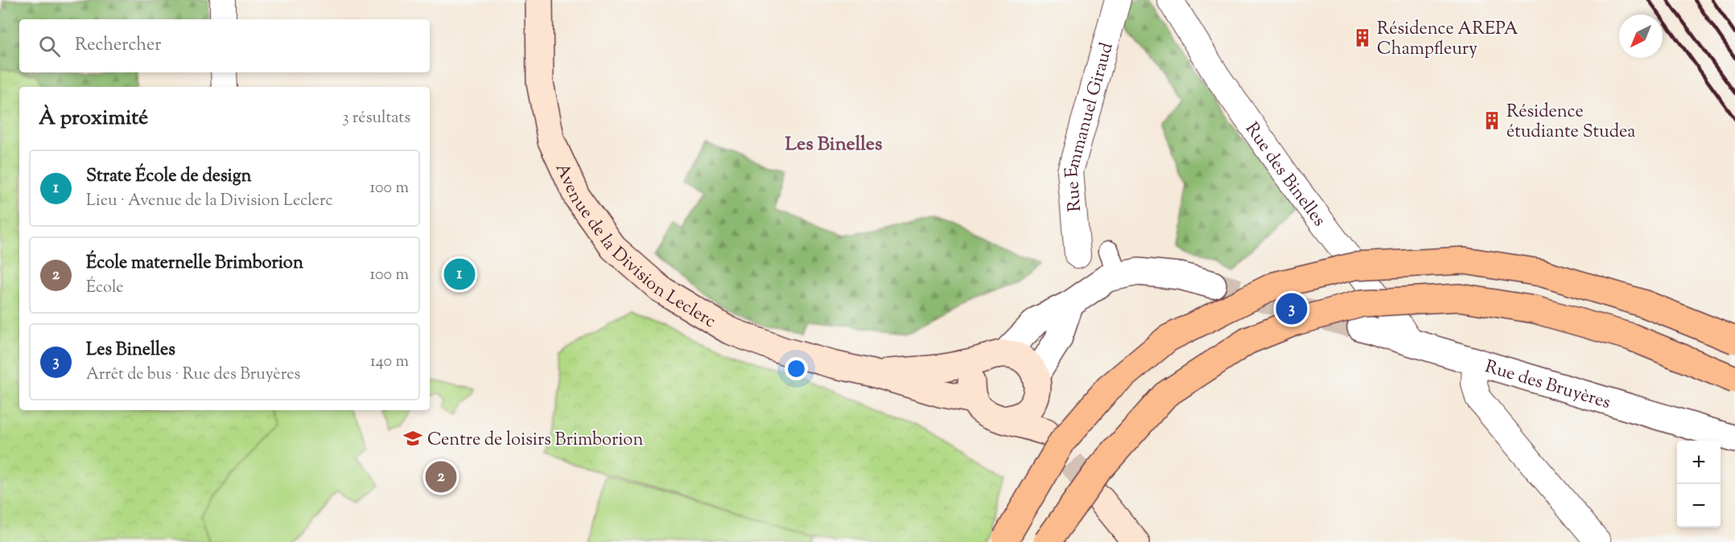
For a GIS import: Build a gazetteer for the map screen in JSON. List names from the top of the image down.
{
  "streets": {
    "main road": ["Avenue de la Division Leclerc"],
    "street": ["Rue Emmanuel Giraud", "Rue des Binelles", "Rue des Bruyères"]
  },
  "crossings": [
    ["Rue des Binelles", "Rue des Bruyères"]
  ],
  "districts": ["Les Binelles"],
  "places": {
    "building": ["Résidence AREPA Champfleury", "Résidence étudiante Studea"],
    "school or university": ["Centre de loisirs Brimborion"]
  },
  "north": "bottom left",
  "page": {
    "search": "Rechercher",
    "heading": ["À proximité", "3 résultats"],
    "list": [
      {
        "mark": "1",
        "name": "Strate École de design",
        "note": "Lieu · Avenue de la Division Leclerc",
        "value": "100 m"
      },
      {
        "mark": "2",
        "name": "École maternelle Brimborion",
        "note": "École",
        "value": "100 m"
      },
      {
        "mark": "3",
        "name": "Les Binelles",
        "note": "Arrêt de bus · Rue des Bruyères",
        "value": "140 m"
      }
    ],
    "pins": ["1", "3", "2"],
    "map_buttons": ["+", "−"]
  }
}
